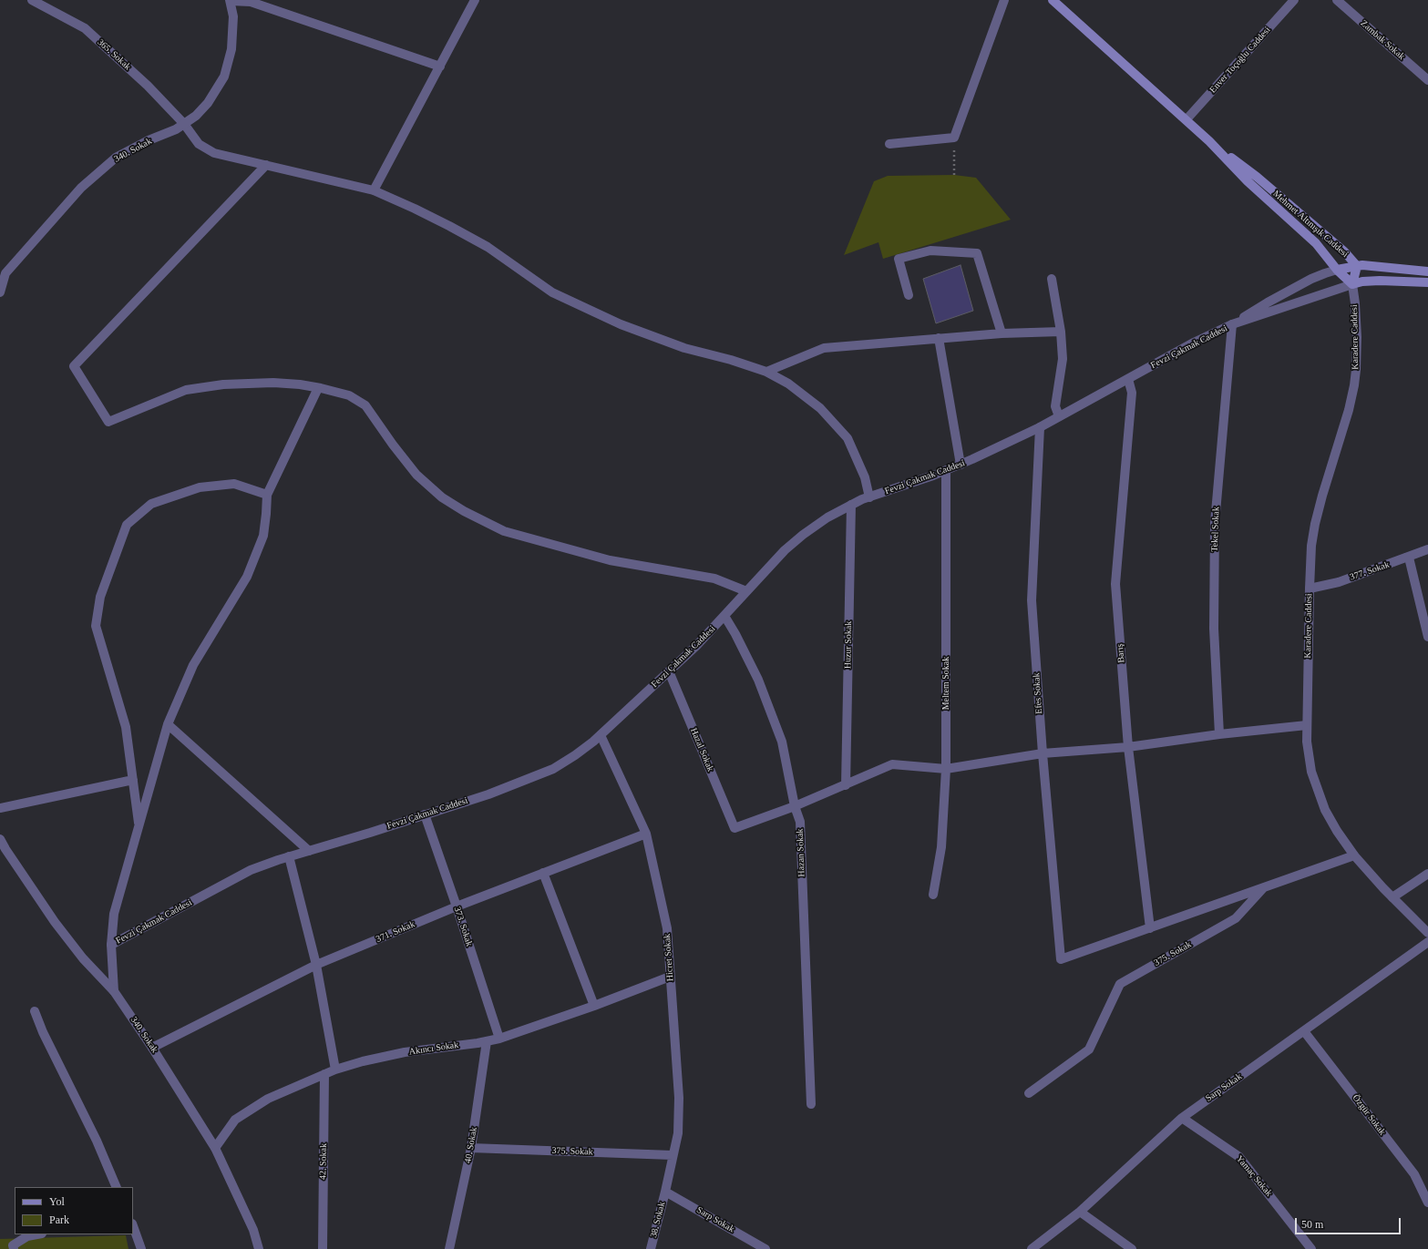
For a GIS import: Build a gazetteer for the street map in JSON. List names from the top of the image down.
{
  "streets": {
    "main road": ["Mehmet Altınışık Caddesi", "Fevzi Çakmak Caddesi"],
    "street": [
      "Zambak Sokak",
      "365. Sokak",
      "Enver Toçoğlu Caddesi",
      "340. Sokak",
      "Karadere Caddesi",
      "Tekel Sokak",
      "377. Sokak",
      "Huzur Sokak",
      "Barış",
      "Meltem Sokak",
      "Efes Sokak",
      "Hazal Sokak",
      "Hazan Sokak",
      "373. Sokak",
      "371. Sokak",
      "375. Sokak",
      "Hicret Sokak",
      "Akıncı Sokak",
      "Sarp Sokak",
      "Özgür Sokak",
      "40. Sokak",
      "42. Sokak",
      "Yamaç Sokak",
      "38. Sokak"
    ]
  },
  "crossings": [
    ["365. Sokak", "340. Sokak"],
    ["365. Sokak", "Fevzi Çakmak Caddesi"],
    ["Enver Toçoğlu Caddesi", "Mehmet Altınışık Caddesi"],
    ["340. Sokak", "371. Sokak"],
    ["340. Sokak", "Akıncı Sokak"],
    ["Mehmet Altınışık Caddesi", "Karadere Caddesi"],
    ["Mehmet Altınışık Caddesi", "Fevzi Çakmak Caddesi"],
    ["Karadere Caddesi", "Fevzi Çakmak Caddesi"],
    ["Karadere Caddesi", "377. Sokak"],
    ["Karadere Caddesi", "375. Sokak"],
    ["Fevzi Çakmak Caddesi", "Tekel Sokak"],
    ["Fevzi Çakmak Caddesi", "Huzur Sokak"],
    ["Fevzi Çakmak Caddesi", "Barış"],
    ["Fevzi Çakmak Caddesi", "Meltem Sokak"],
    ["Fevzi Çakmak Caddesi", "Efes Sokak"],
    ["Fevzi Çakmak Caddesi", "Hazal Sokak"],
    ["Fevzi Çakmak Caddesi", "Hazan Sokak"],
    ["Fevzi Çakmak Caddesi", "373. Sokak"],
    ["Fevzi Çakmak Caddesi", "Hicret Sokak"],
    ["Barış", "Efes Sokak"],
    ["Hazal Sokak", "Hazan Sokak"],
    ["373. Sokak", "371. Sokak"],
    ["373. Sokak", "Akıncı Sokak"],
    ["371. Sokak", "Hicret Sokak"],
    ["375. Sokak", "Hicret Sokak"],
    ["375. Sokak", "40. Sokak"],
    ["Hicret Sokak", "Akıncı Sokak"],
    ["Hicret Sokak", "Sarp Sokak"],
    ["Hicret Sokak", "38. Sokak"],
    ["Akıncı Sokak", "40. Sokak"],
    ["Akıncı Sokak", "42. Sokak"],
    ["Sarp Sokak", "Özgür Sokak"],
    ["Sarp Sokak", "Yamaç Sokak"],
    ["Sarp Sokak", "38. Sokak"]
  ],
  "legend": ["Yol", "Park"],
  "scale_bar": "50 m"
}
